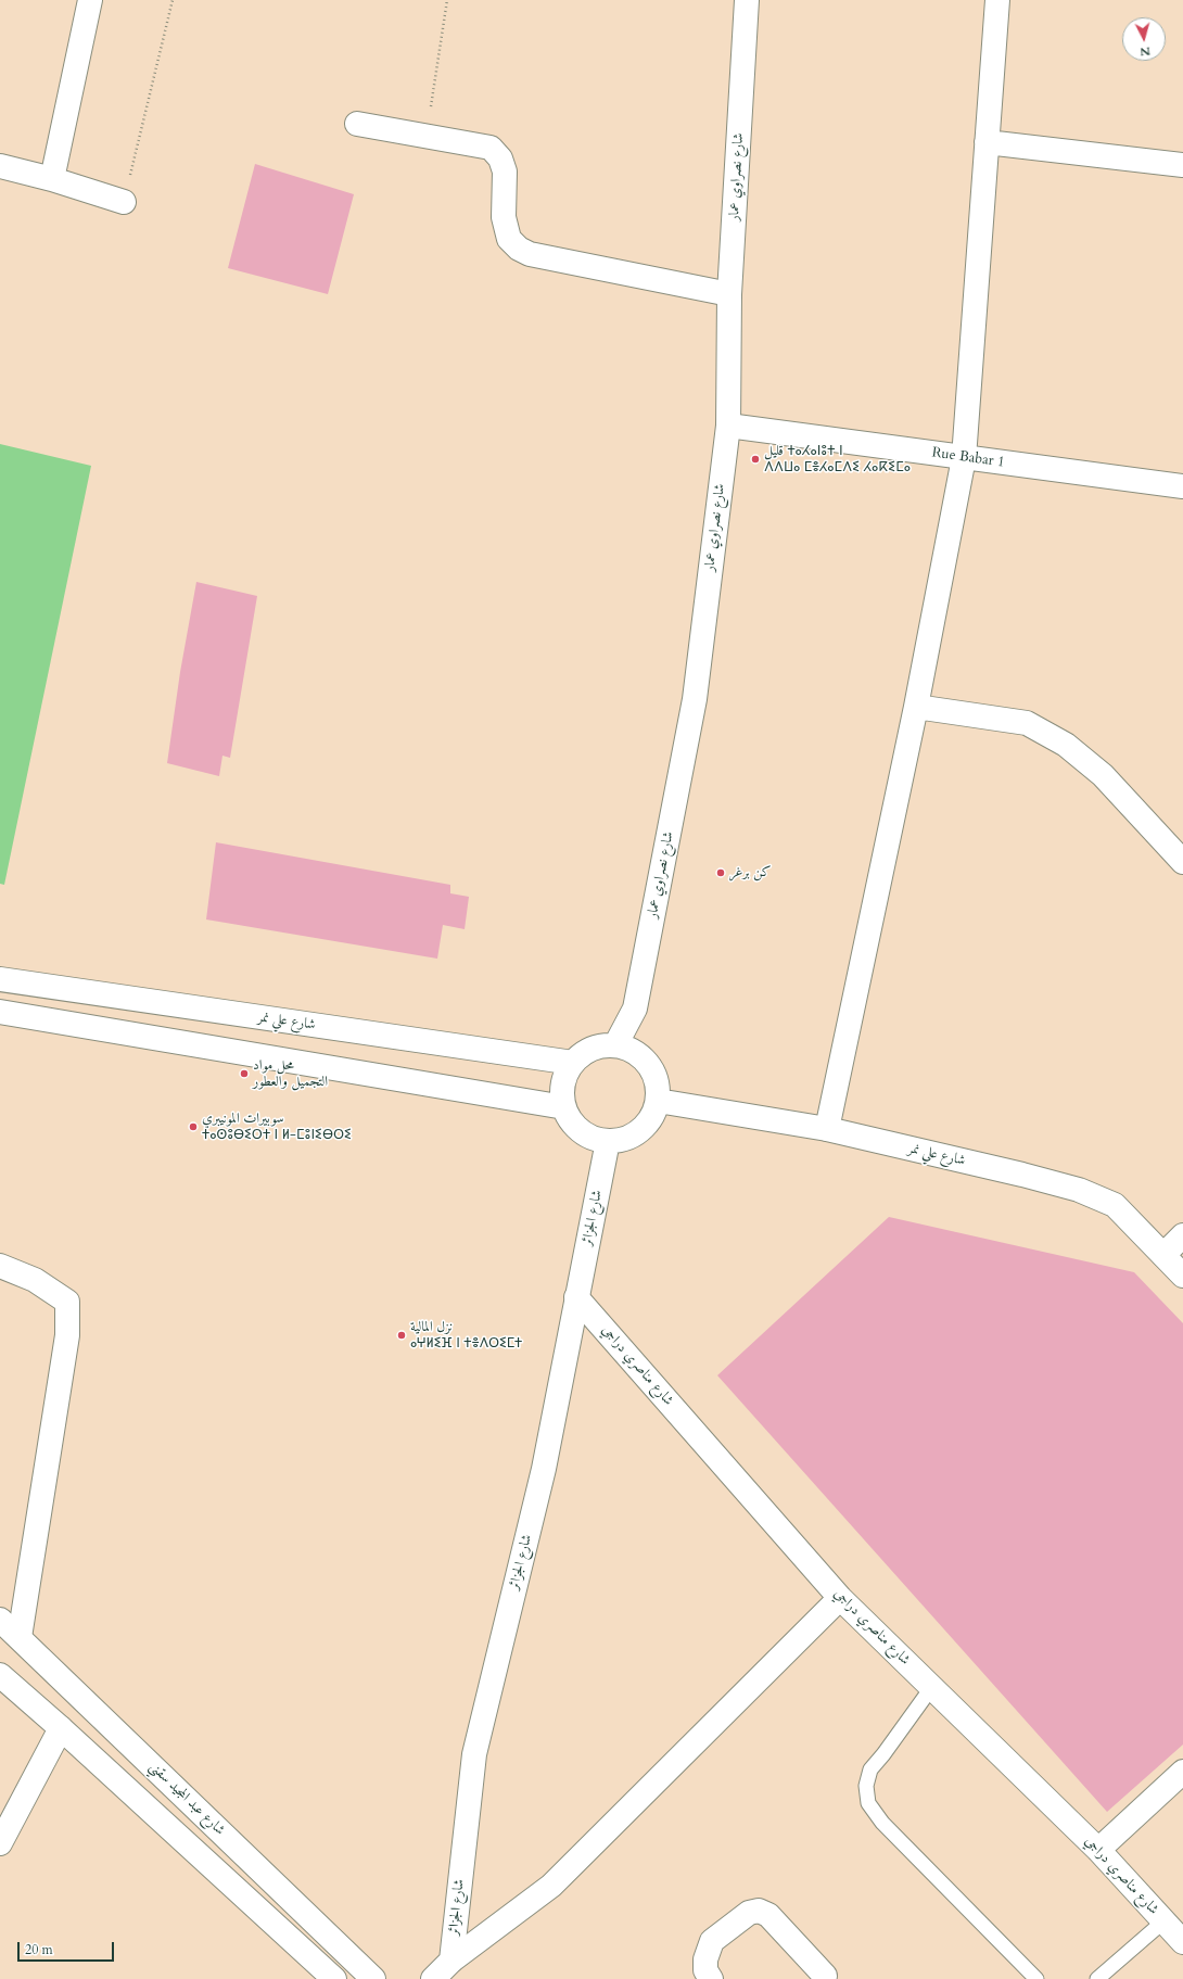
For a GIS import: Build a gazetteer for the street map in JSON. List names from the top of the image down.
{
  "streets": {
    "street": [
      "شارع نصراوي عمار",
      "Rue Babar 1",
      "شارع علي نمر",
      "شارع الجزائر",
      "شارع مناصري دراجي",
      "شارع عبد المجيد سقني"
    ]
  },
  "crossings": [
    ["شارع نصراوي عمار", "Rue Babar 1"],
    ["شارع نصراوي عمار", "شارع علي نمر"],
    ["شارع نصراوي عمار", "شارع الجزائر"],
    ["شارع علي نمر", "شارع الجزائر"],
    ["شارع الجزائر", "شارع مناصري دراجي"]
  ],
  "places": [
    "قليل ⵜⴰⵃⴰⵏⵓⵜ ⵏ ⴷⴷⵡⴰ ⵎⴻⵃⴰⵎⴷⵉ ⵃⴰⴽⵉⵎⴰ",
    "كن برغر",
    "محل مواد التجميل والعطور",
    "سوبيرات المونيبري ⵜⴰⵙⵓⴱⵉⵔⵜ ⵏ ⵍ-ⵎⵓⵏⵉⴱⵔⵉ",
    "نزل المالية ⴰⵖⵍⵉⴼ ⵏ ⵜⴻⴷⵔⵉⵎⵜ"
  ],
  "scale_bar": "20 m",
  "north": "bottom"
}
